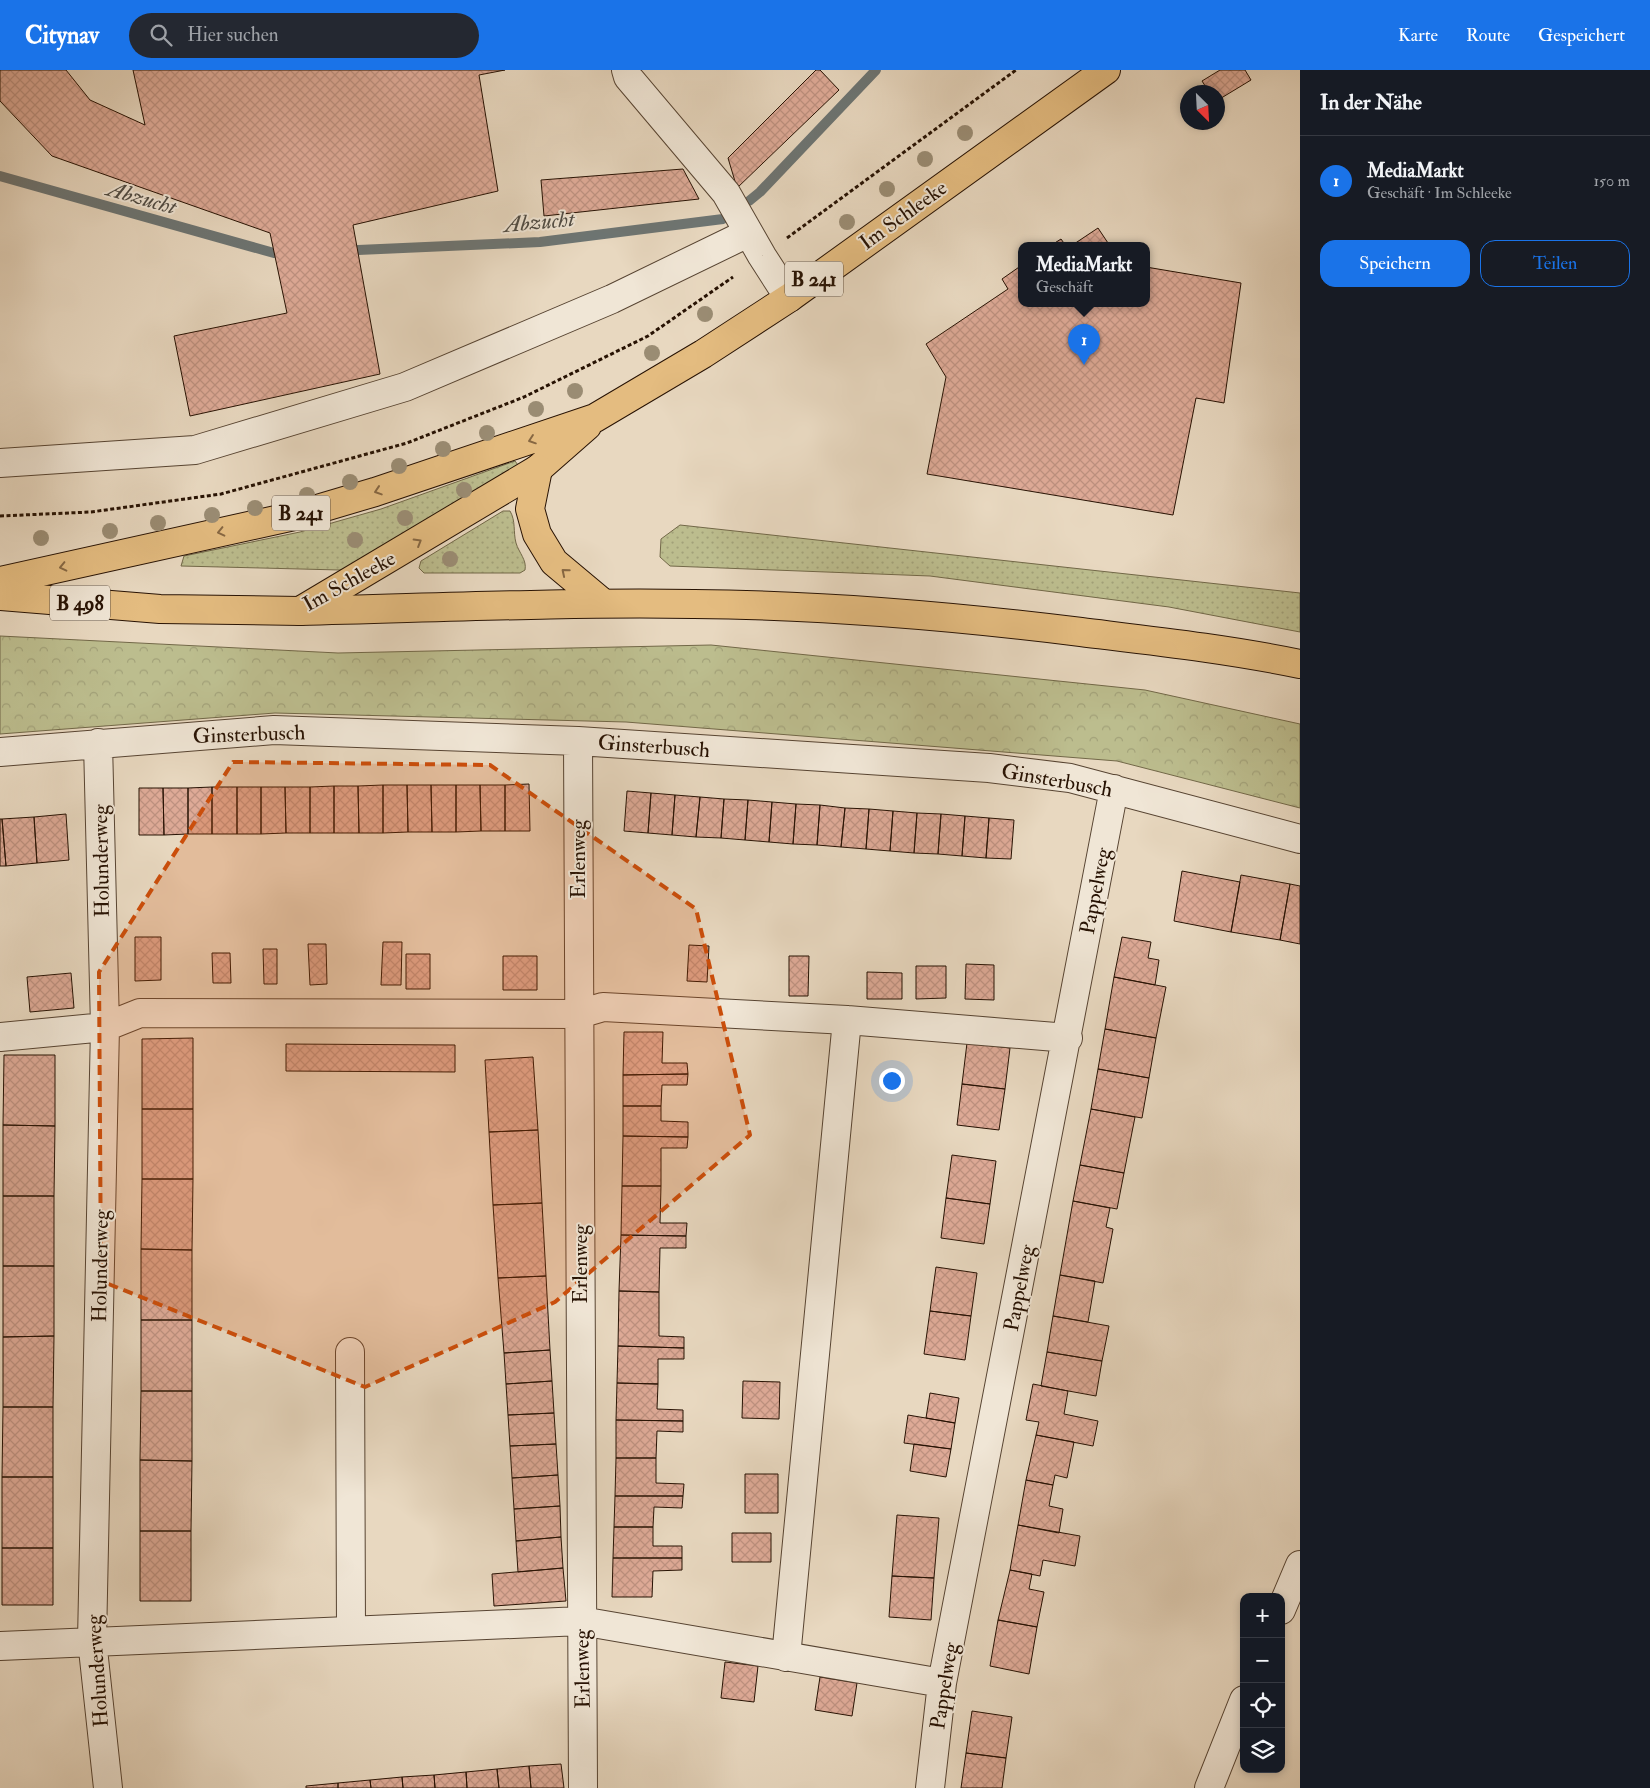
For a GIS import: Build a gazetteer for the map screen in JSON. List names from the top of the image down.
{
  "streets": {
    "main road": ["Im Schleeke", "B 241", "B 498"],
    "street": [
      "Ginsterbusch",
      "Erlenweg",
      "Holunderweg",
      "Pappelweg"
    ]
  },
  "crossings": [
    ["Ginsterbusch", "Erlenweg"],
    ["Ginsterbusch", "Holunderweg"],
    ["Ginsterbusch", "Pappelweg"]
  ],
  "water": ["Abzucht"],
  "north": "bottom right",
  "page": {
    "header": "Citynav",
    "search": "Hier suchen",
    "nav": ["Karte", "Route", "Gespeichert"],
    "heading": "In der Nähe",
    "list": [
      {
        "mark": "1",
        "name": "MediaMarkt",
        "note": "Geschäft · Im Schleeke",
        "value": "150 m"
      }
    ],
    "buttons": ["Speichern", "Teilen"],
    "popup": ["MediaMarkt", "Geschäft"],
    "pins": "1",
    "map_buttons": ["+", "−"]
  }
}
